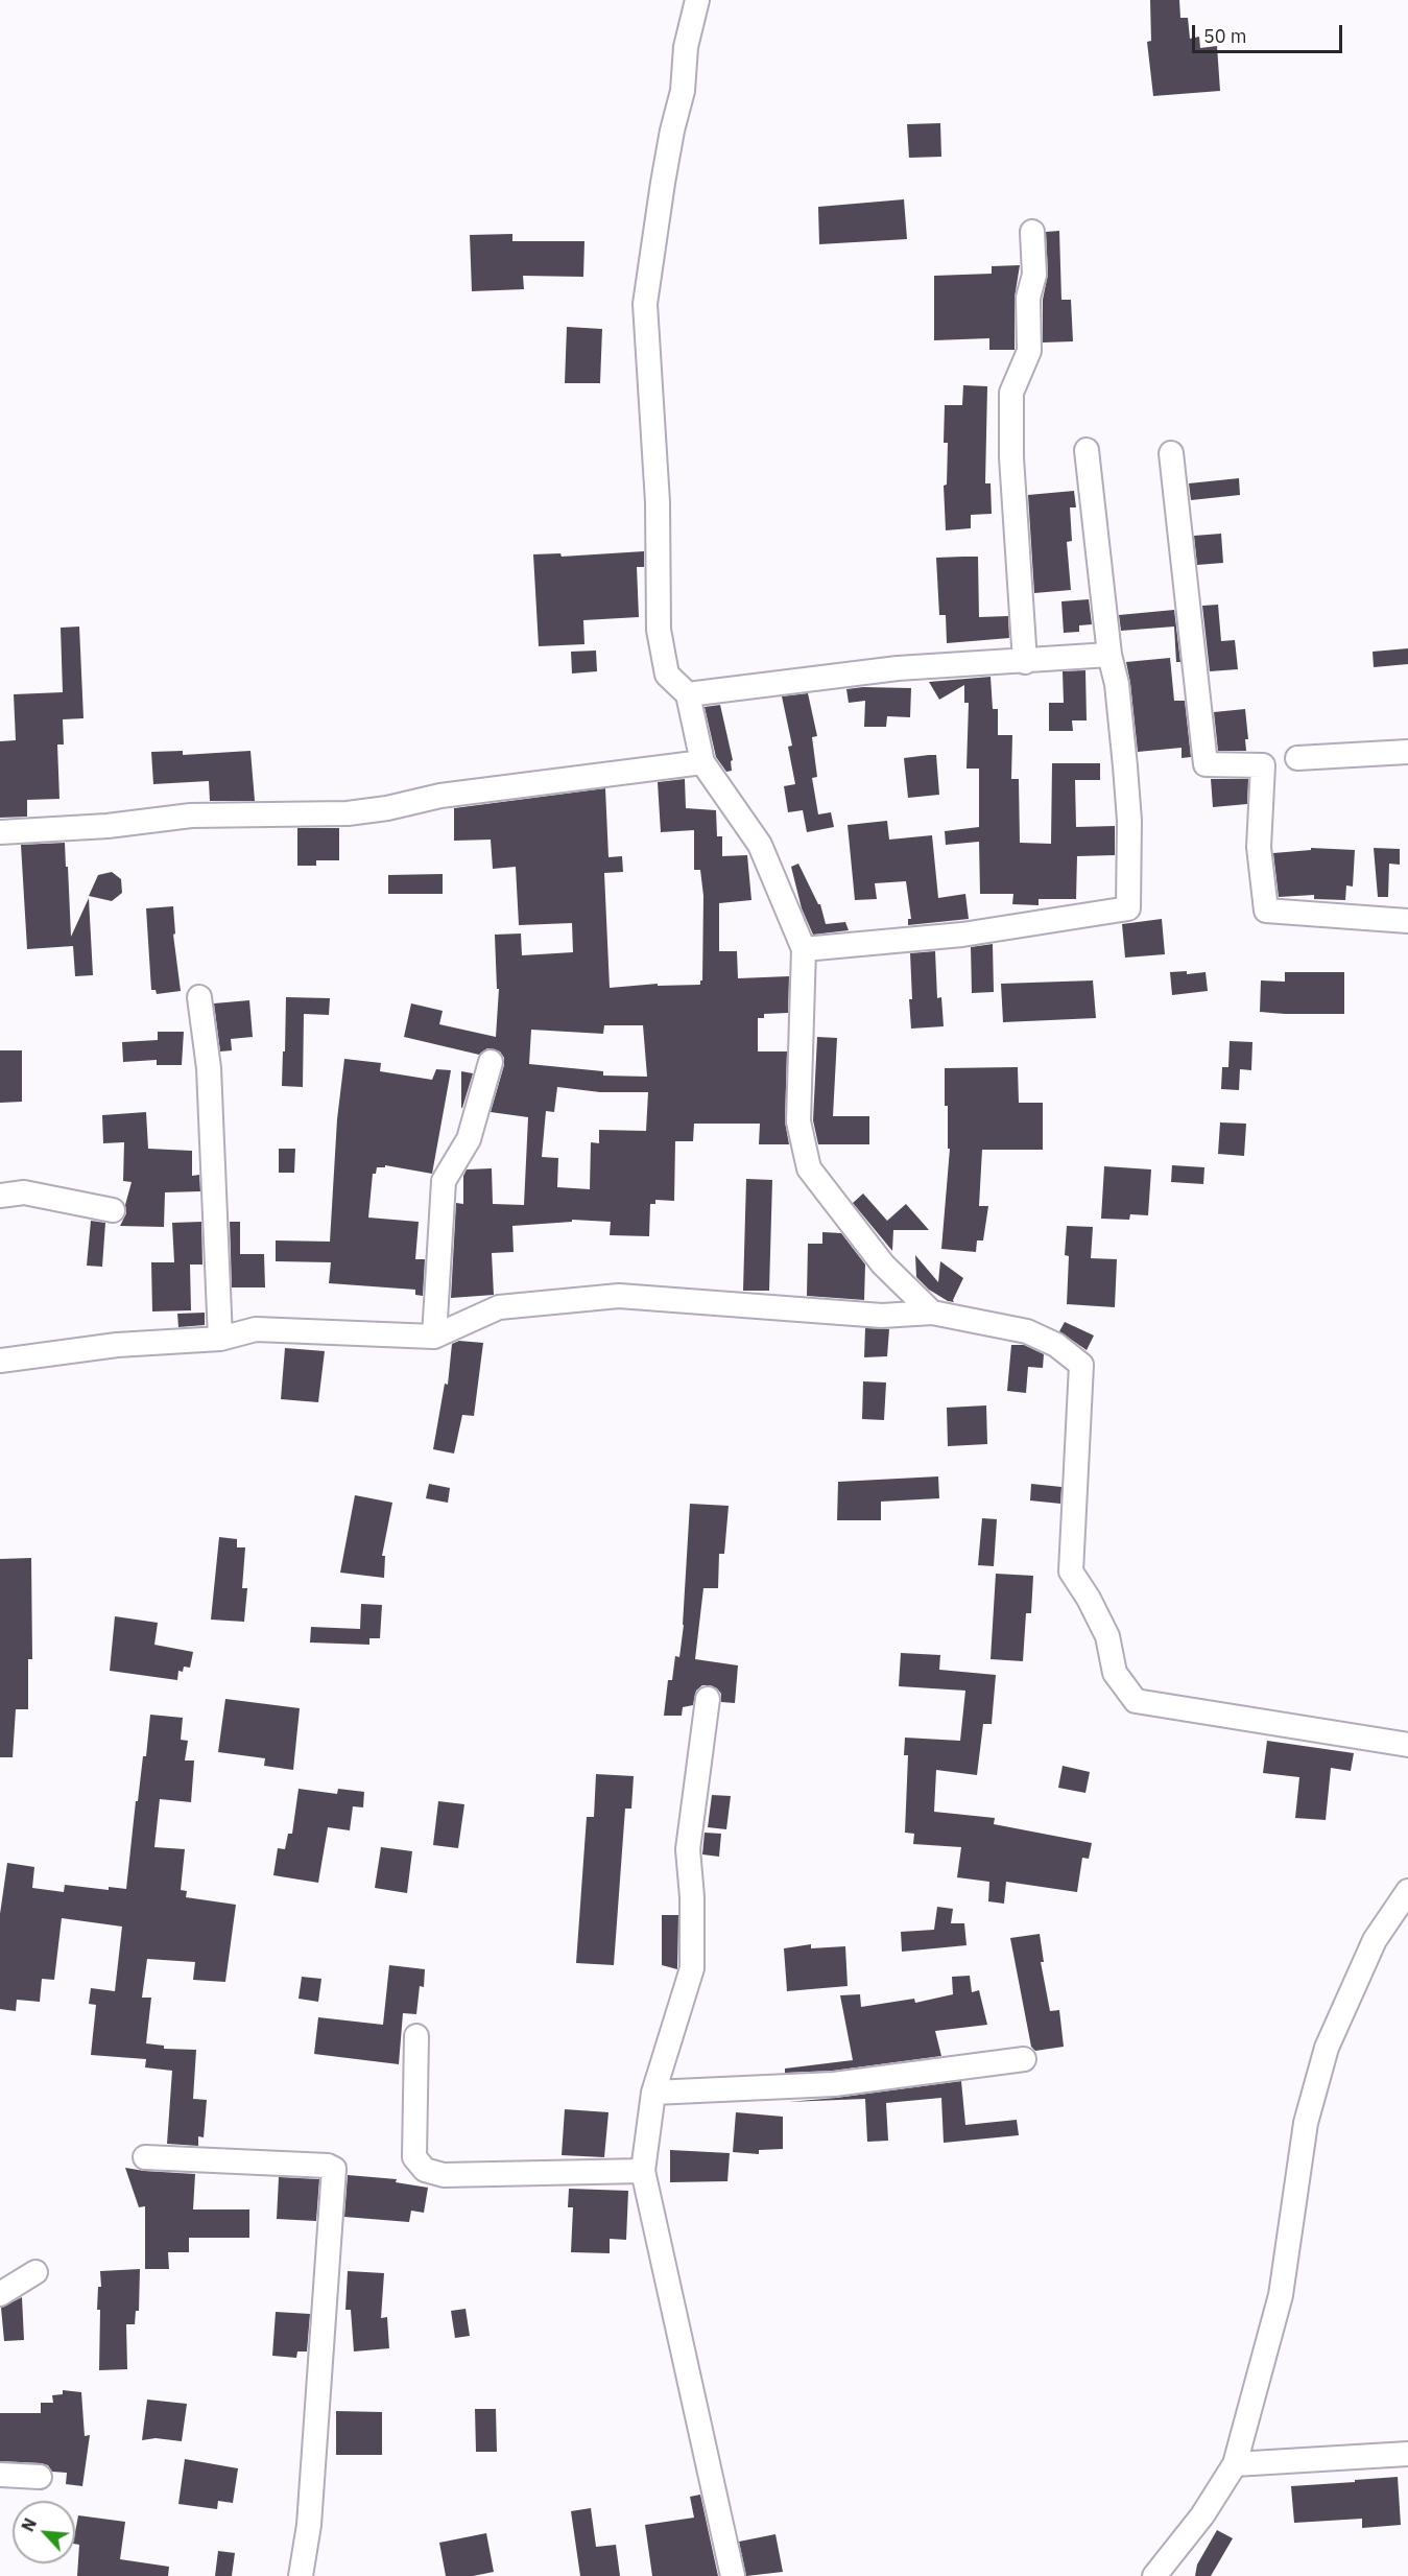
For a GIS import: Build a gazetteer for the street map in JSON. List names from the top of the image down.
{
  "scale_bar": "50 m",
  "north": "top left"
}
